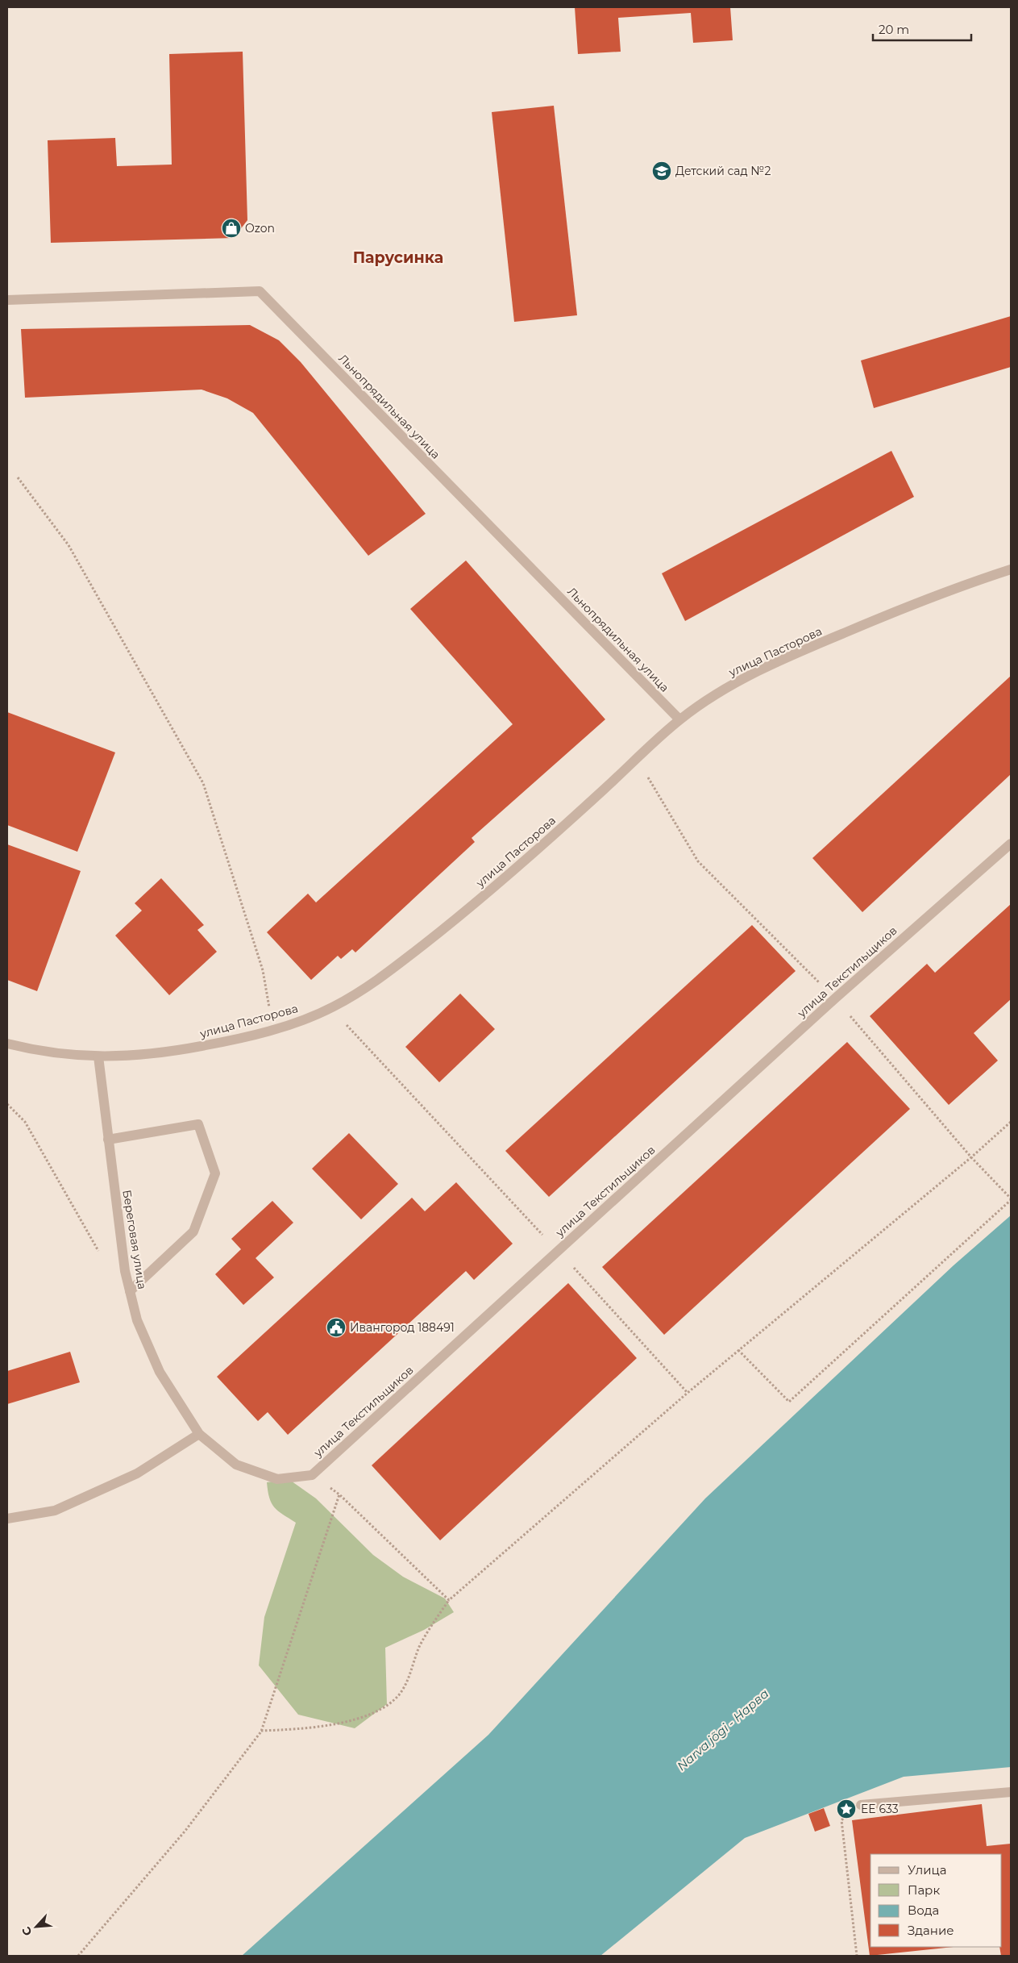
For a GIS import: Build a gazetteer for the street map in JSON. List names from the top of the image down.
{
  "streets": {
    "street": [
      "Льнопрядильная улица",
      "улица Пасторова",
      "улица Текстильщиков",
      "Береговая улица"
    ]
  },
  "crossings": [
    ["Льнопрядильная улица", "улица Пасторова"],
    ["улица Пасторова", "Береговая улица"]
  ],
  "districts": ["Парусинка"],
  "water": ["Narva jõgi - Нарва"],
  "places": {
    "school or university": ["Детский сад №2"],
    "shop": ["Ozon"],
    "public building": ["Ивангород 188491"],
    "place": ["EE 633"]
  },
  "legend": [
    "Улица",
    "Парк",
    "Вода",
    "Здание"
  ],
  "scale_bar": "20 m",
  "north": "bottom left"
}
